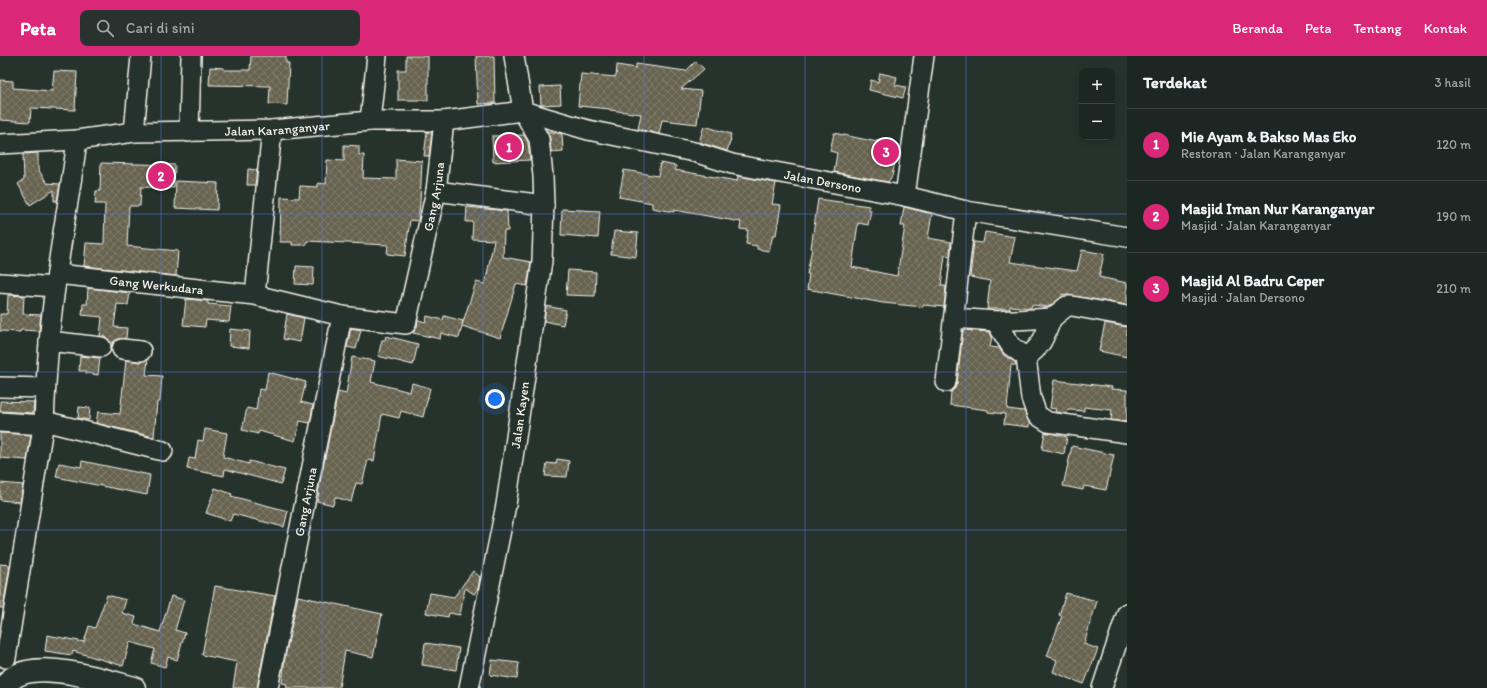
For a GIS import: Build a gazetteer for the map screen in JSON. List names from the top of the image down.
{
  "streets": {
    "street": [
      "Jalan Karanganyar",
      "Jalan Dersono",
      "Gang Arjuna",
      "Gang Werkudara",
      "Jalan Kayen"
    ]
  },
  "crossings": [
    ["Jalan Karanganyar", "Jalan Dersono"],
    ["Jalan Karanganyar", "Gang Arjuna"],
    ["Jalan Karanganyar", "Jalan Kayen"],
    ["Jalan Dersono", "Jalan Kayen"],
    ["Gang Arjuna", "Gang Werkudara"]
  ],
  "page": {
    "header": "Peta",
    "search": "Cari di sini",
    "nav": [
      "Beranda",
      "Peta",
      "Tentang",
      "Kontak"
    ],
    "heading": ["Terdekat", "3 hasil"],
    "map_buttons": ["+", "−"],
    "list": [
      {
        "mark": "1",
        "name": "Mie Ayam & Bakso Mas Eko",
        "note": "Restoran · Jalan Karanganyar",
        "value": "120 m"
      },
      {
        "mark": "2",
        "name": "Masjid Iman Nur Karanganyar",
        "note": "Masjid · Jalan Karanganyar",
        "value": "190 m"
      },
      {
        "mark": "3",
        "name": "Masjid Al Badru Ceper",
        "note": "Masjid · Jalan Dersono",
        "value": "210 m"
      }
    ],
    "pins": ["1", "3", "2"]
  }
}
